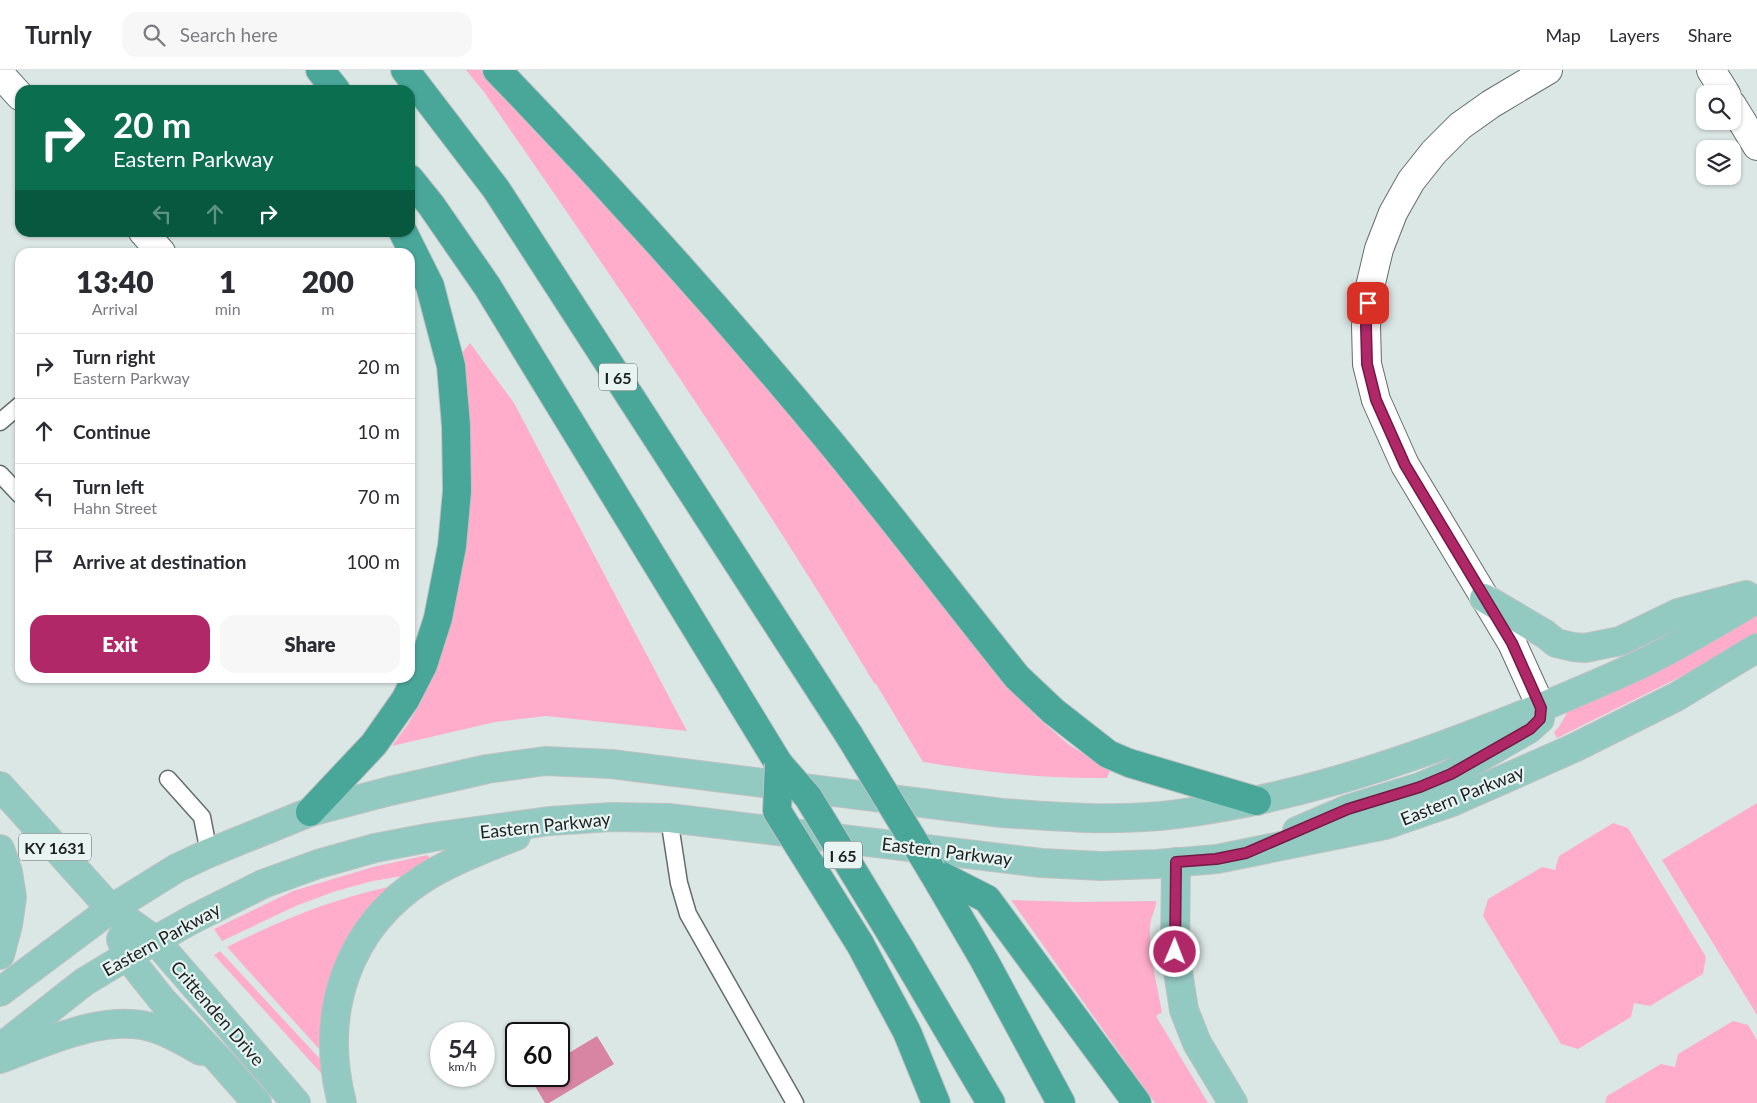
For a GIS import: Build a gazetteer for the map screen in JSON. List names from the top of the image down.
{
  "streets": {
    "highway": ["I 65"],
    "main road": ["Eastern Parkway", "KY 1631", "Crittenden Drive"]
  },
  "crossings": [
    ["Eastern Parkway", "Crittenden Drive"]
  ],
  "page": {
    "header": "Turnly",
    "search": "Search here",
    "nav": ["Map", "Layers", "Share"],
    "turn": ["20 m", "Eastern Parkway"],
    "eta": [
      "13:40",
      "Arrival",
      "1",
      "min",
      "200",
      "m"
    ],
    "list": [
      {
        "name": "Turn right",
        "note": "Eastern Parkway",
        "value": "20 m"
      },
      {
        "name": "Continue",
        "value": "10 m"
      },
      {
        "name": "Turn left",
        "note": "Hahn Street",
        "value": "70 m"
      },
      {
        "name": "Arrive at destination",
        "value": "100 m"
      }
    ],
    "buttons": ["Exit", "Share"],
    "speed": "54 km/h",
    "limit": "60"
  }
}
